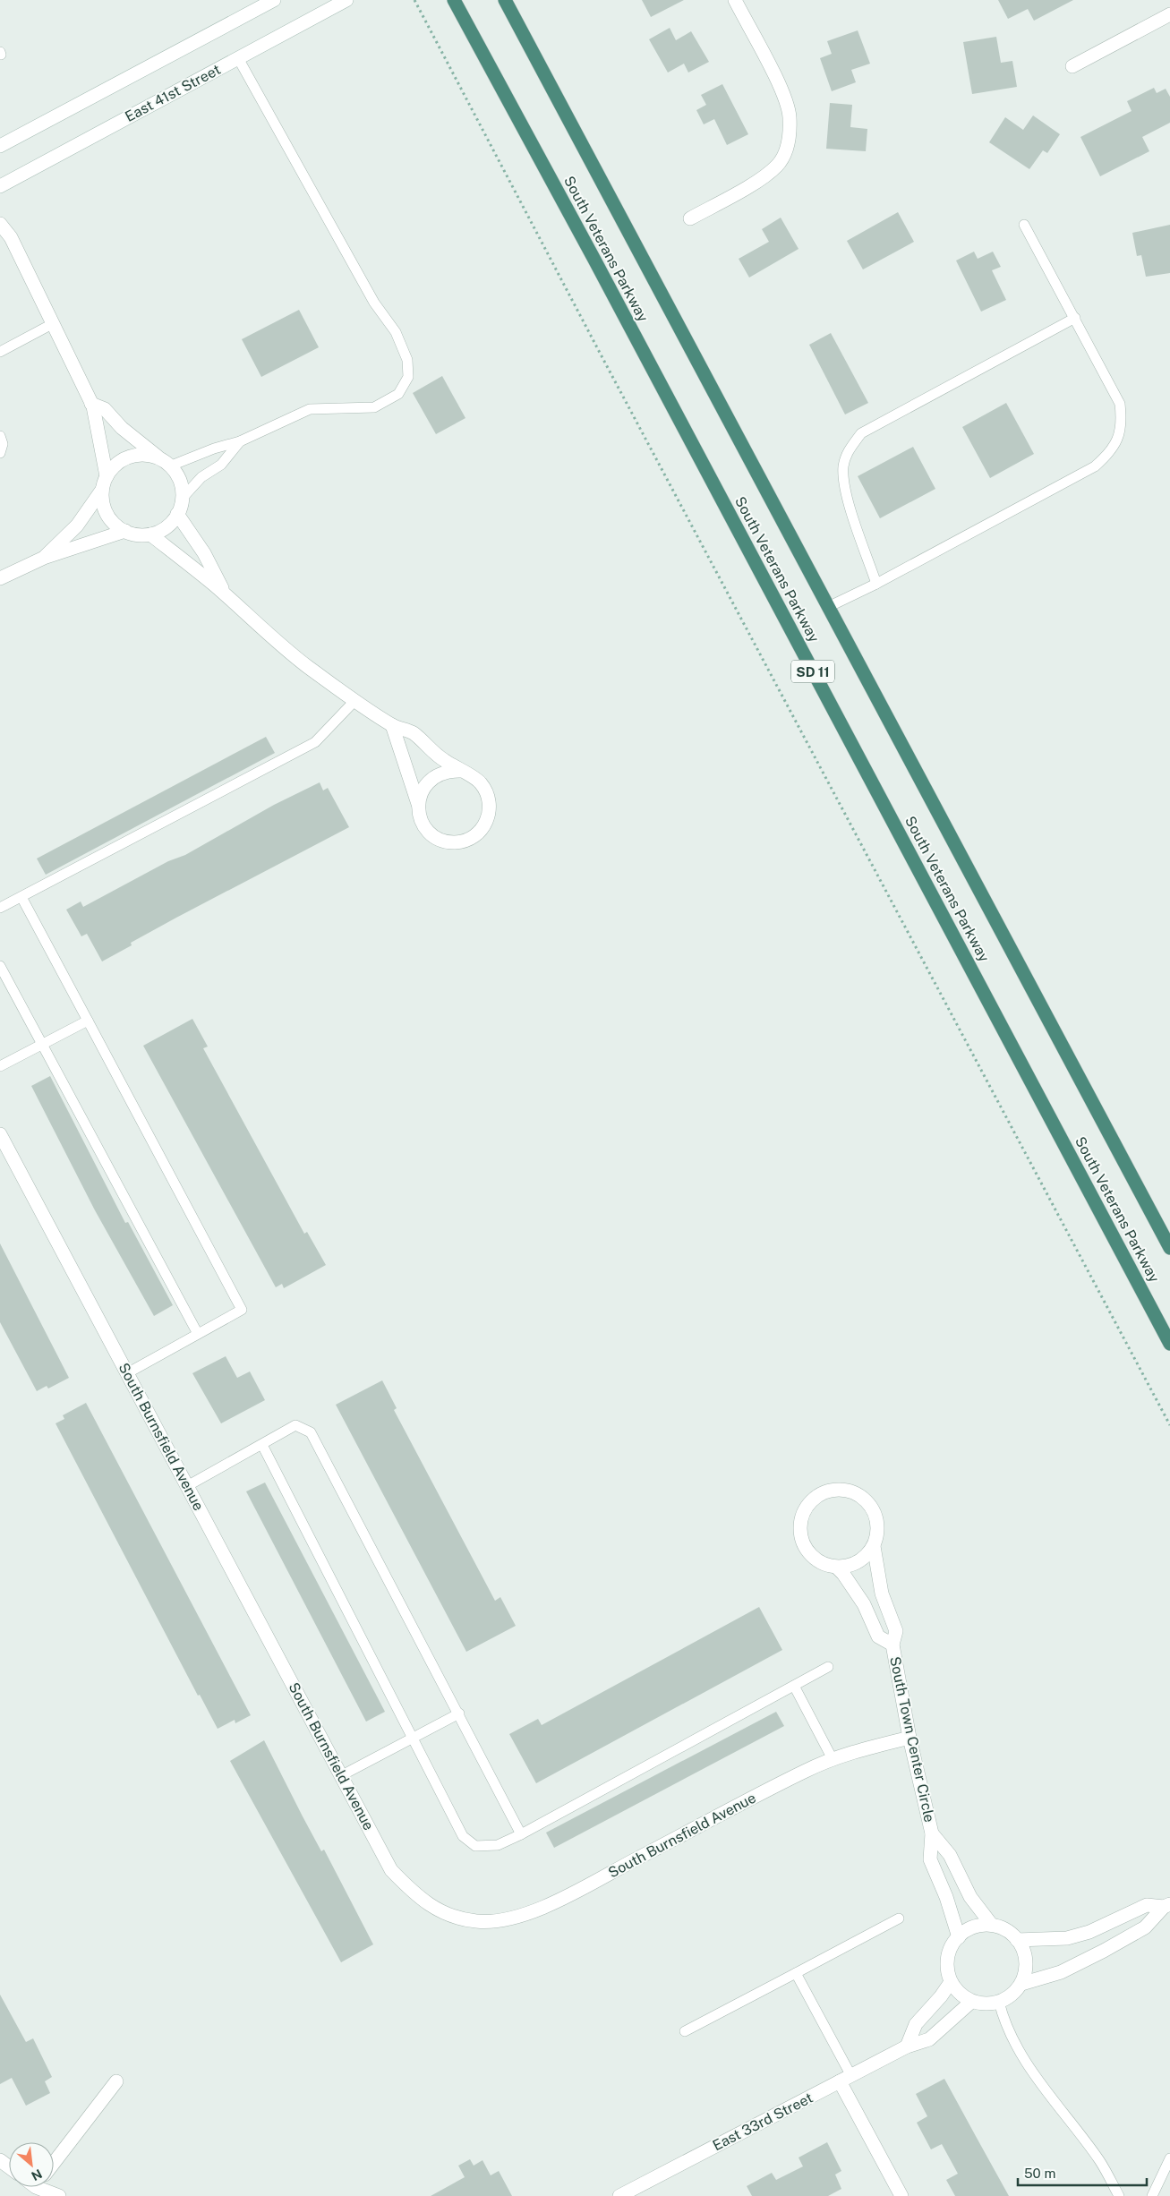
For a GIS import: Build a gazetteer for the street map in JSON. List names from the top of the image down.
{
  "streets": {
    "highway": ["South Veterans Parkway", "SD 11"],
    "street": [
      "East 41st Street",
      "South Burnsfield Avenue",
      "South Town Center Circle",
      "East 33rd Street"
    ]
  },
  "crossings": [
    ["South Burnsfield Avenue", "South Town Center Circle"],
    ["South Town Center Circle", "East 33rd Street"]
  ],
  "scale_bar": "50 m",
  "north": "bottom right"
}
